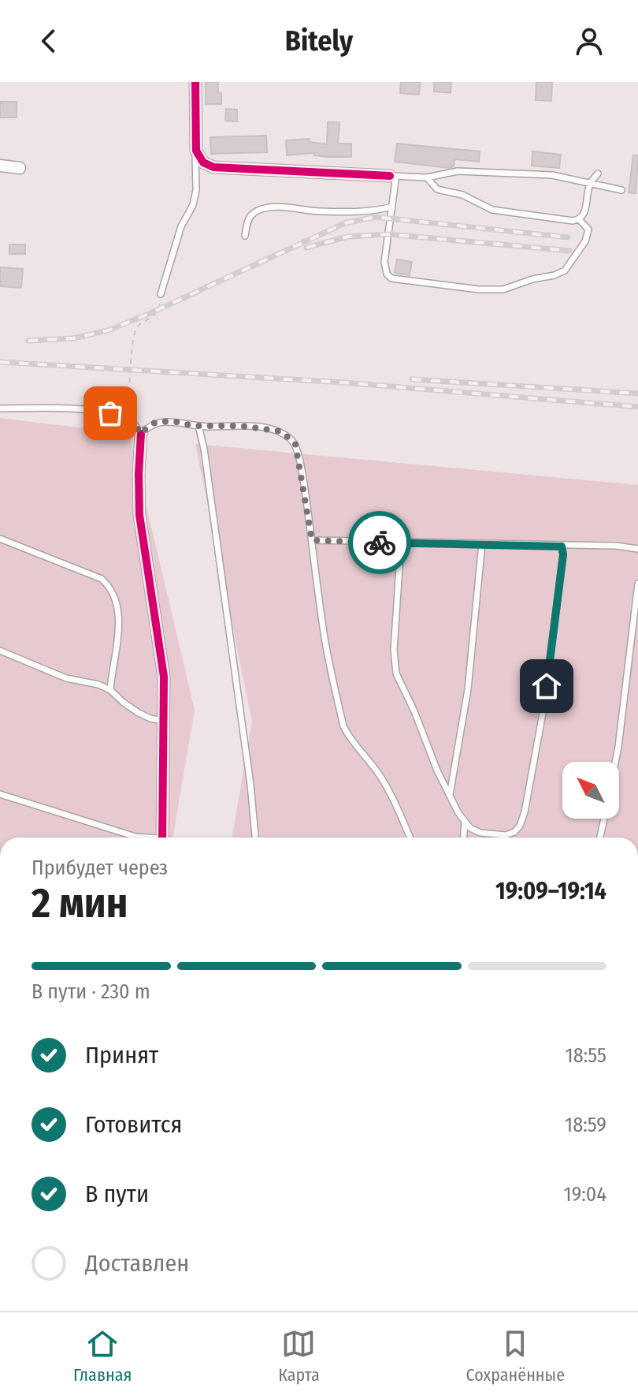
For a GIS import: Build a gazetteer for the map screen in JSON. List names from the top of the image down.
{
  "north": "top left",
  "page": {
    "header": "Bitely",
    "heading": ["2 мин", "Прибудет через", "19:09–19:14"],
    "bar": "В пути · 230 m",
    "list": [
      ["Принят", "18:55"],
      ["Готовится", "18:59"],
      ["В пути", "19:04"],
      "Доставлен"
    ],
    "tabs": ["Главная", "Карта", "Сохранённые"]
  }
}
